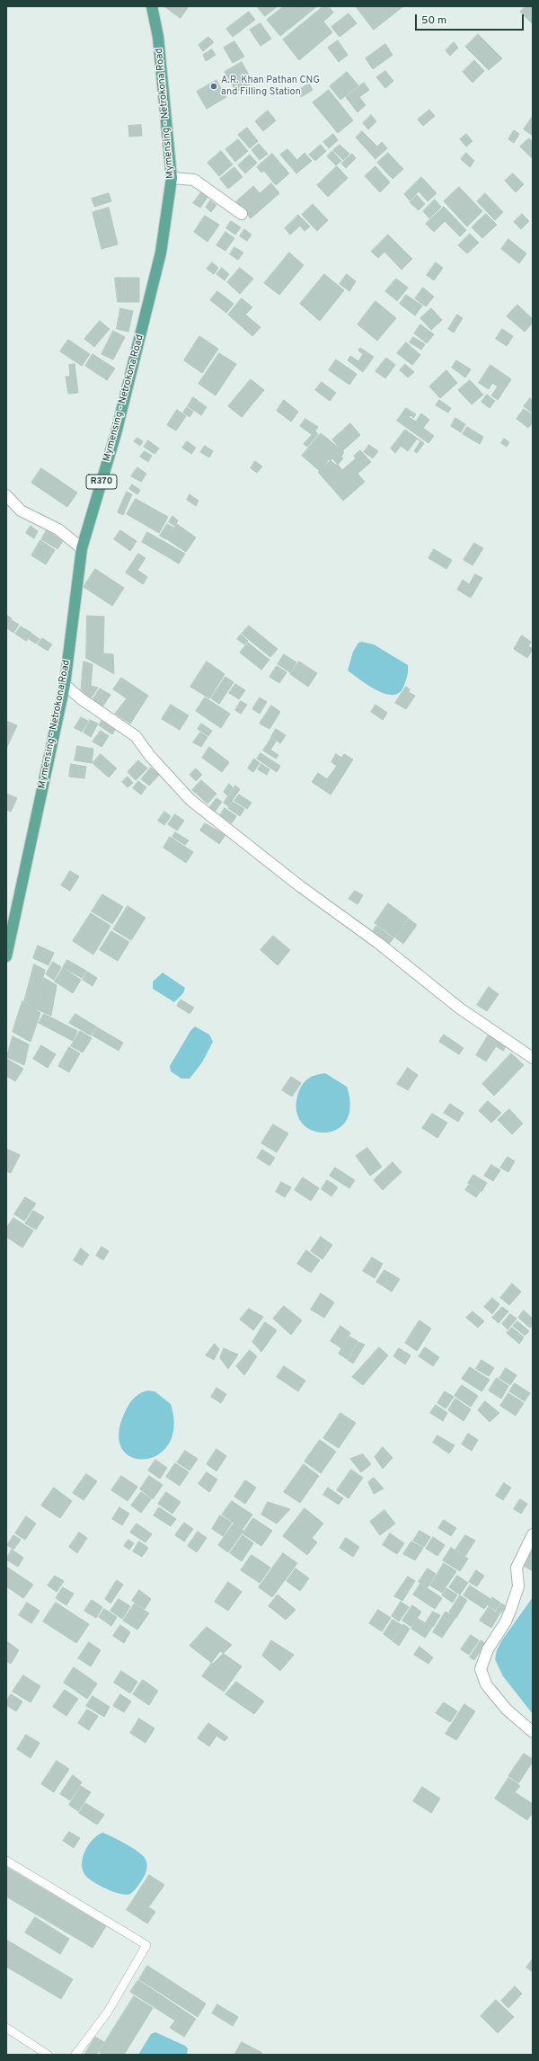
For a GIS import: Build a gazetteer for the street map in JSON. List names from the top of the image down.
{
  "streets": {
    "main road": ["Mymensing - Netrokona Road", "R370"]
  },
  "places": ["A.R. Khan Pathan CNG and Filling Station"],
  "scale_bar": "50 m"
}
